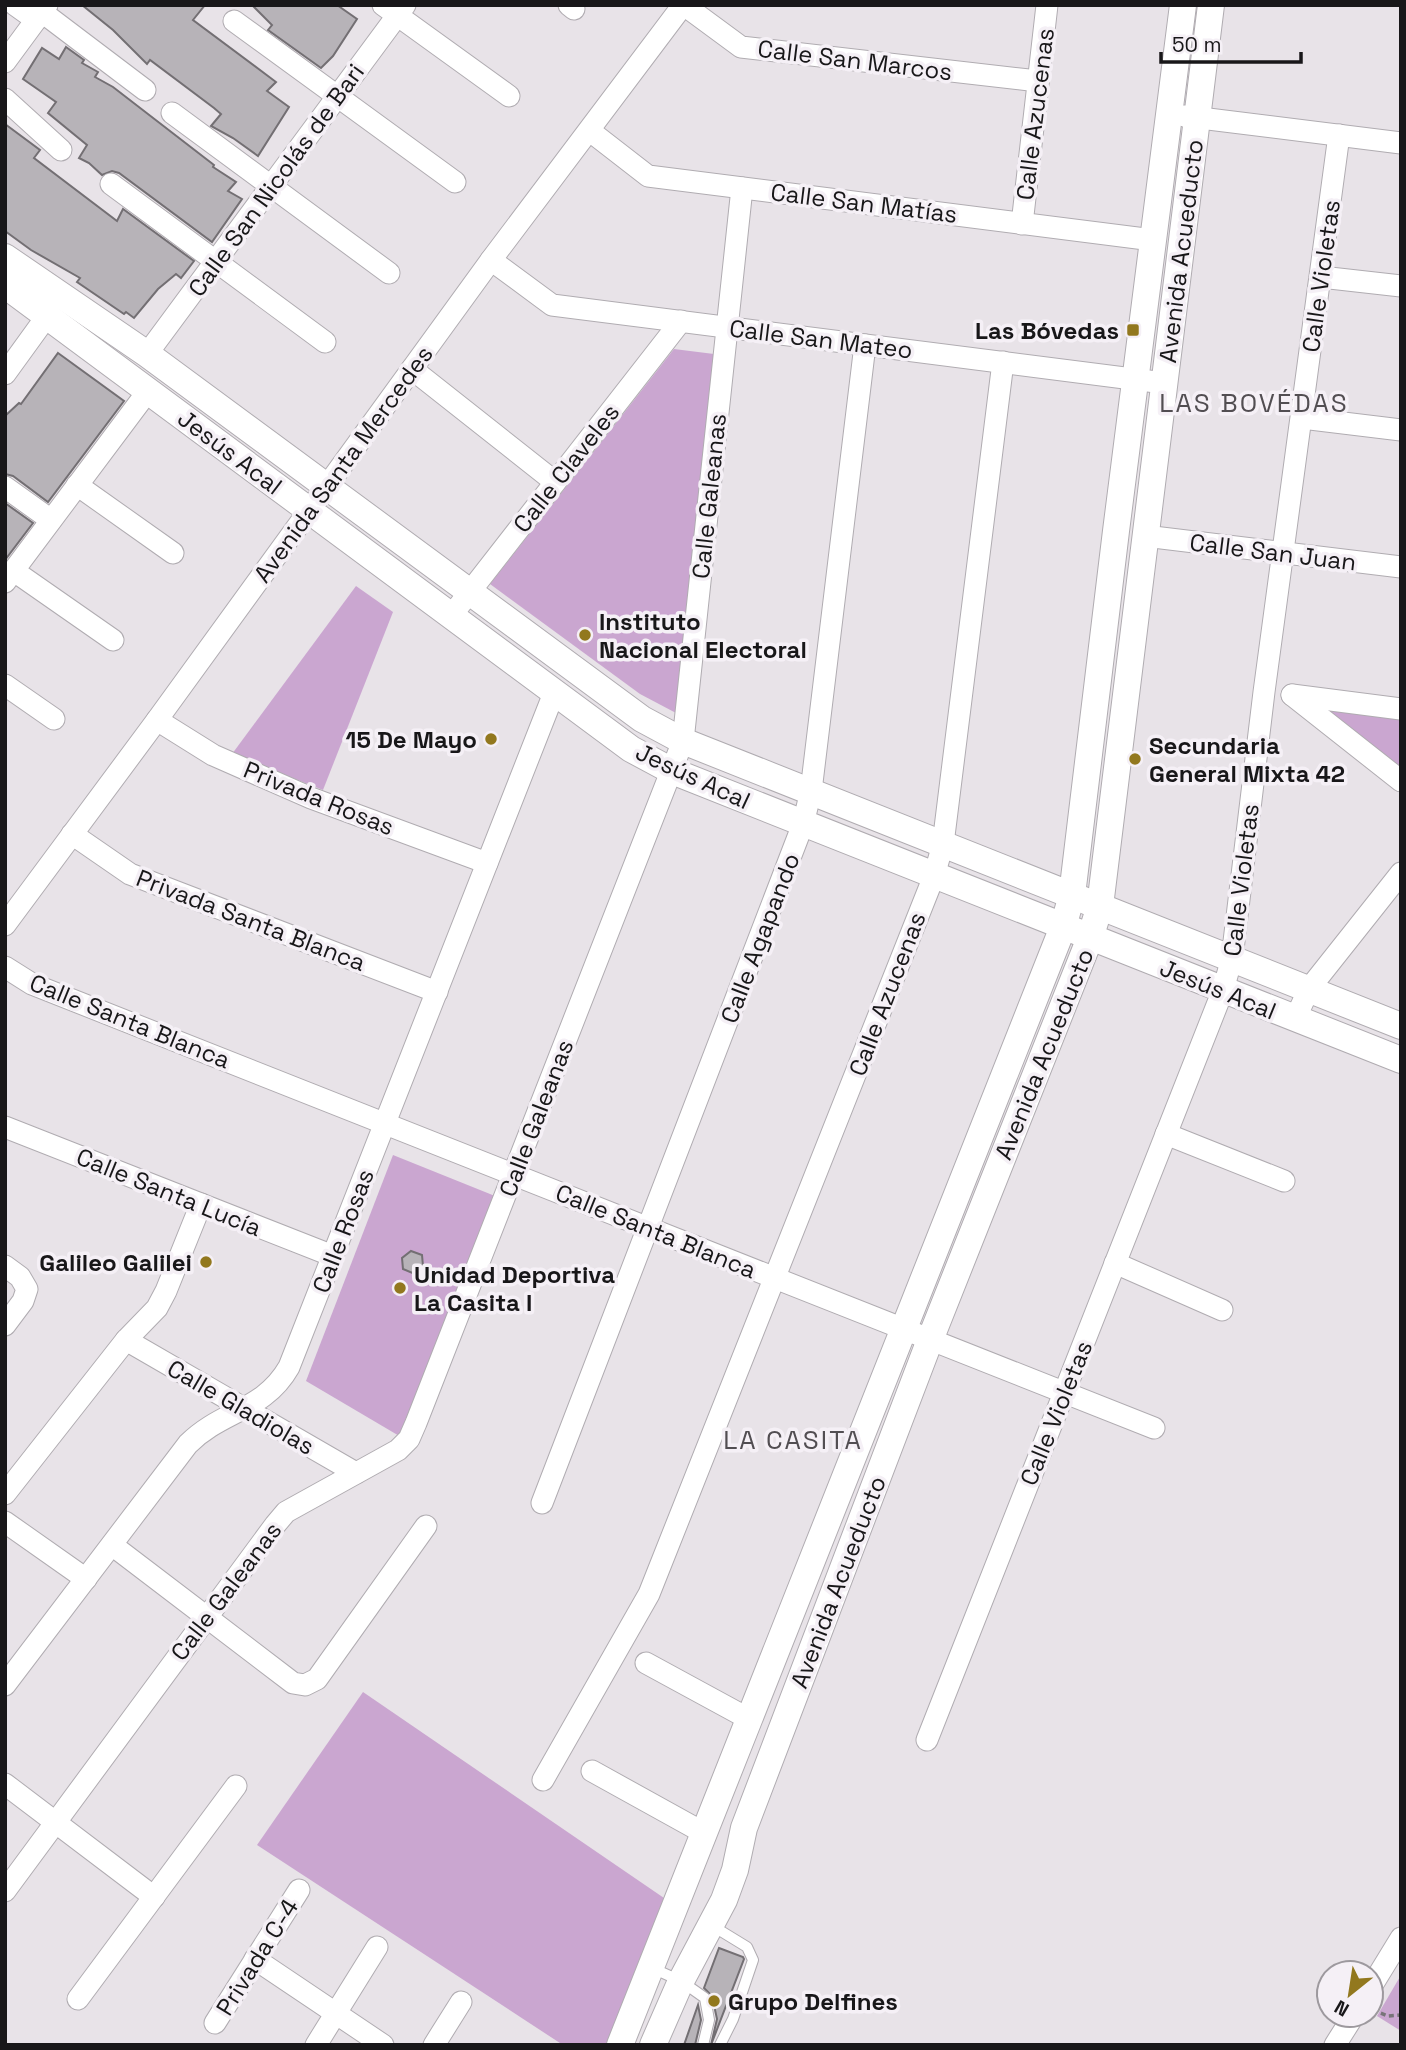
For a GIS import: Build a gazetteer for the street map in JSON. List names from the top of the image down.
{
  "streets": {
    "street": [
      "Calle San Marcos",
      "Calle Azucenas",
      "Calle San Nicolás de Bari",
      "Calle San Matías",
      "Avenida Acueducto",
      "Calle Violetas",
      "Calle San Mateo",
      "Jesús Acal",
      "Avenida Santa Mercedes",
      "Calle Claveles",
      "Calle Galeanas",
      "Calle San Juan",
      "Privada Rosas",
      "Privada Santa Blanca",
      "Calle Agapando",
      "Calle Santa Blanca",
      "Calle Santa Lucía",
      "Calle Rosas",
      "Calle Gladiolas",
      "Privada C-4"
    ]
  },
  "crossings": [
    ["Calle San Marcos", "Calle Azucenas"],
    ["Calle San Marcos", "Avenida Santa Mercedes"],
    ["Calle Azucenas", "Calle San Matías"],
    ["Calle Azucenas", "Calle San Mateo"],
    ["Calle Azucenas", "Jesús Acal"],
    ["Calle Azucenas", "Calle Santa Blanca"],
    ["Calle San Nicolás de Bari", "Jesús Acal"],
    ["Calle San Matías", "Avenida Acueducto"],
    ["Calle San Matías", "Avenida Santa Mercedes"],
    ["Calle San Matías", "Calle Galeanas"],
    ["Avenida Acueducto", "Calle San Mateo"],
    ["Avenida Acueducto", "Jesús Acal"],
    ["Avenida Acueducto", "Calle San Juan"],
    ["Avenida Acueducto", "Calle Santa Blanca"],
    ["Calle Violetas", "Jesús Acal"],
    ["Calle Violetas", "Calle San Juan"],
    ["Calle Violetas", "Calle Santa Blanca"],
    ["Calle San Mateo", "Avenida Santa Mercedes"],
    ["Calle San Mateo", "Calle Claveles"],
    ["Calle San Mateo", "Calle Galeanas"],
    ["Calle San Mateo", "Calle Agapando"],
    ["Jesús Acal", "Avenida Santa Mercedes"],
    ["Jesús Acal", "Calle Claveles"],
    ["Jesús Acal", "Calle Galeanas"],
    ["Jesús Acal", "Calle Agapando"],
    ["Jesús Acal", "Calle Rosas"],
    ["Avenida Santa Mercedes", "Privada Rosas"],
    ["Avenida Santa Mercedes", "Privada Santa Blanca"],
    ["Calle Galeanas", "Calle Santa Blanca"],
    ["Calle Galeanas", "Calle Gladiolas"],
    ["Privada Rosas", "Calle Rosas"],
    ["Privada Santa Blanca", "Calle Rosas"],
    ["Calle Agapando", "Calle Santa Blanca"],
    ["Calle Santa Blanca", "Calle Rosas"],
    ["Calle Santa Lucía", "Calle Rosas"],
    ["Calle Rosas", "Calle Gladiolas"]
  ],
  "districts": ["LAS BOVÉDAS", "LA CASITA"],
  "places": {
    "transit": ["Las Bóvedas"],
    "other": [
      "Instituto Nacional Electoral",
      "15 De Mayo",
      "Secundaria General Mixta 42",
      "Galileo Galilei",
      "Unidad Deportiva La Casita I",
      "Grupo Delfines"
    ]
  },
  "scale_bar": "50 m",
  "north": "bottom left"
}
